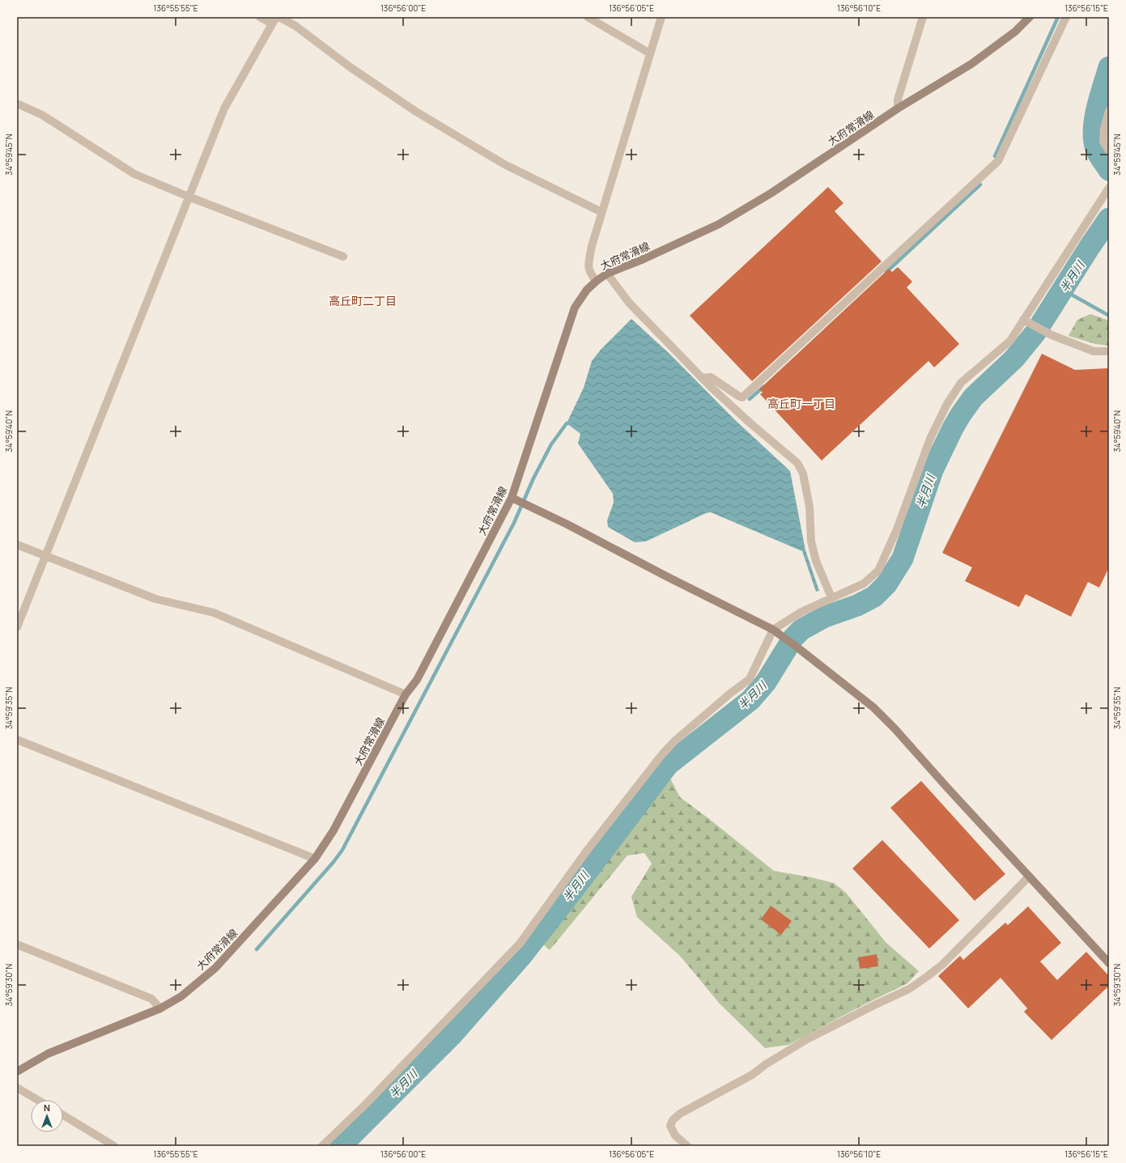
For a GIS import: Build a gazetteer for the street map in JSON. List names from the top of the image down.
{
  "streets": {
    "main road": ["大府常滑線"]
  },
  "districts": ["高丘町二丁目", "高丘町一丁目"],
  "water": ["半月川"],
  "north": "top",
  "coordinates": [
    "136°55'55\"E",
    "136°56'00\"E",
    "136°56'05\"E",
    "136°56'10\"E",
    "136°56'15\"E",
    "34°59'45\"N",
    "34°59'40\"N",
    "34°59'35\"N",
    "34°59'30\"N"
  ]
}
